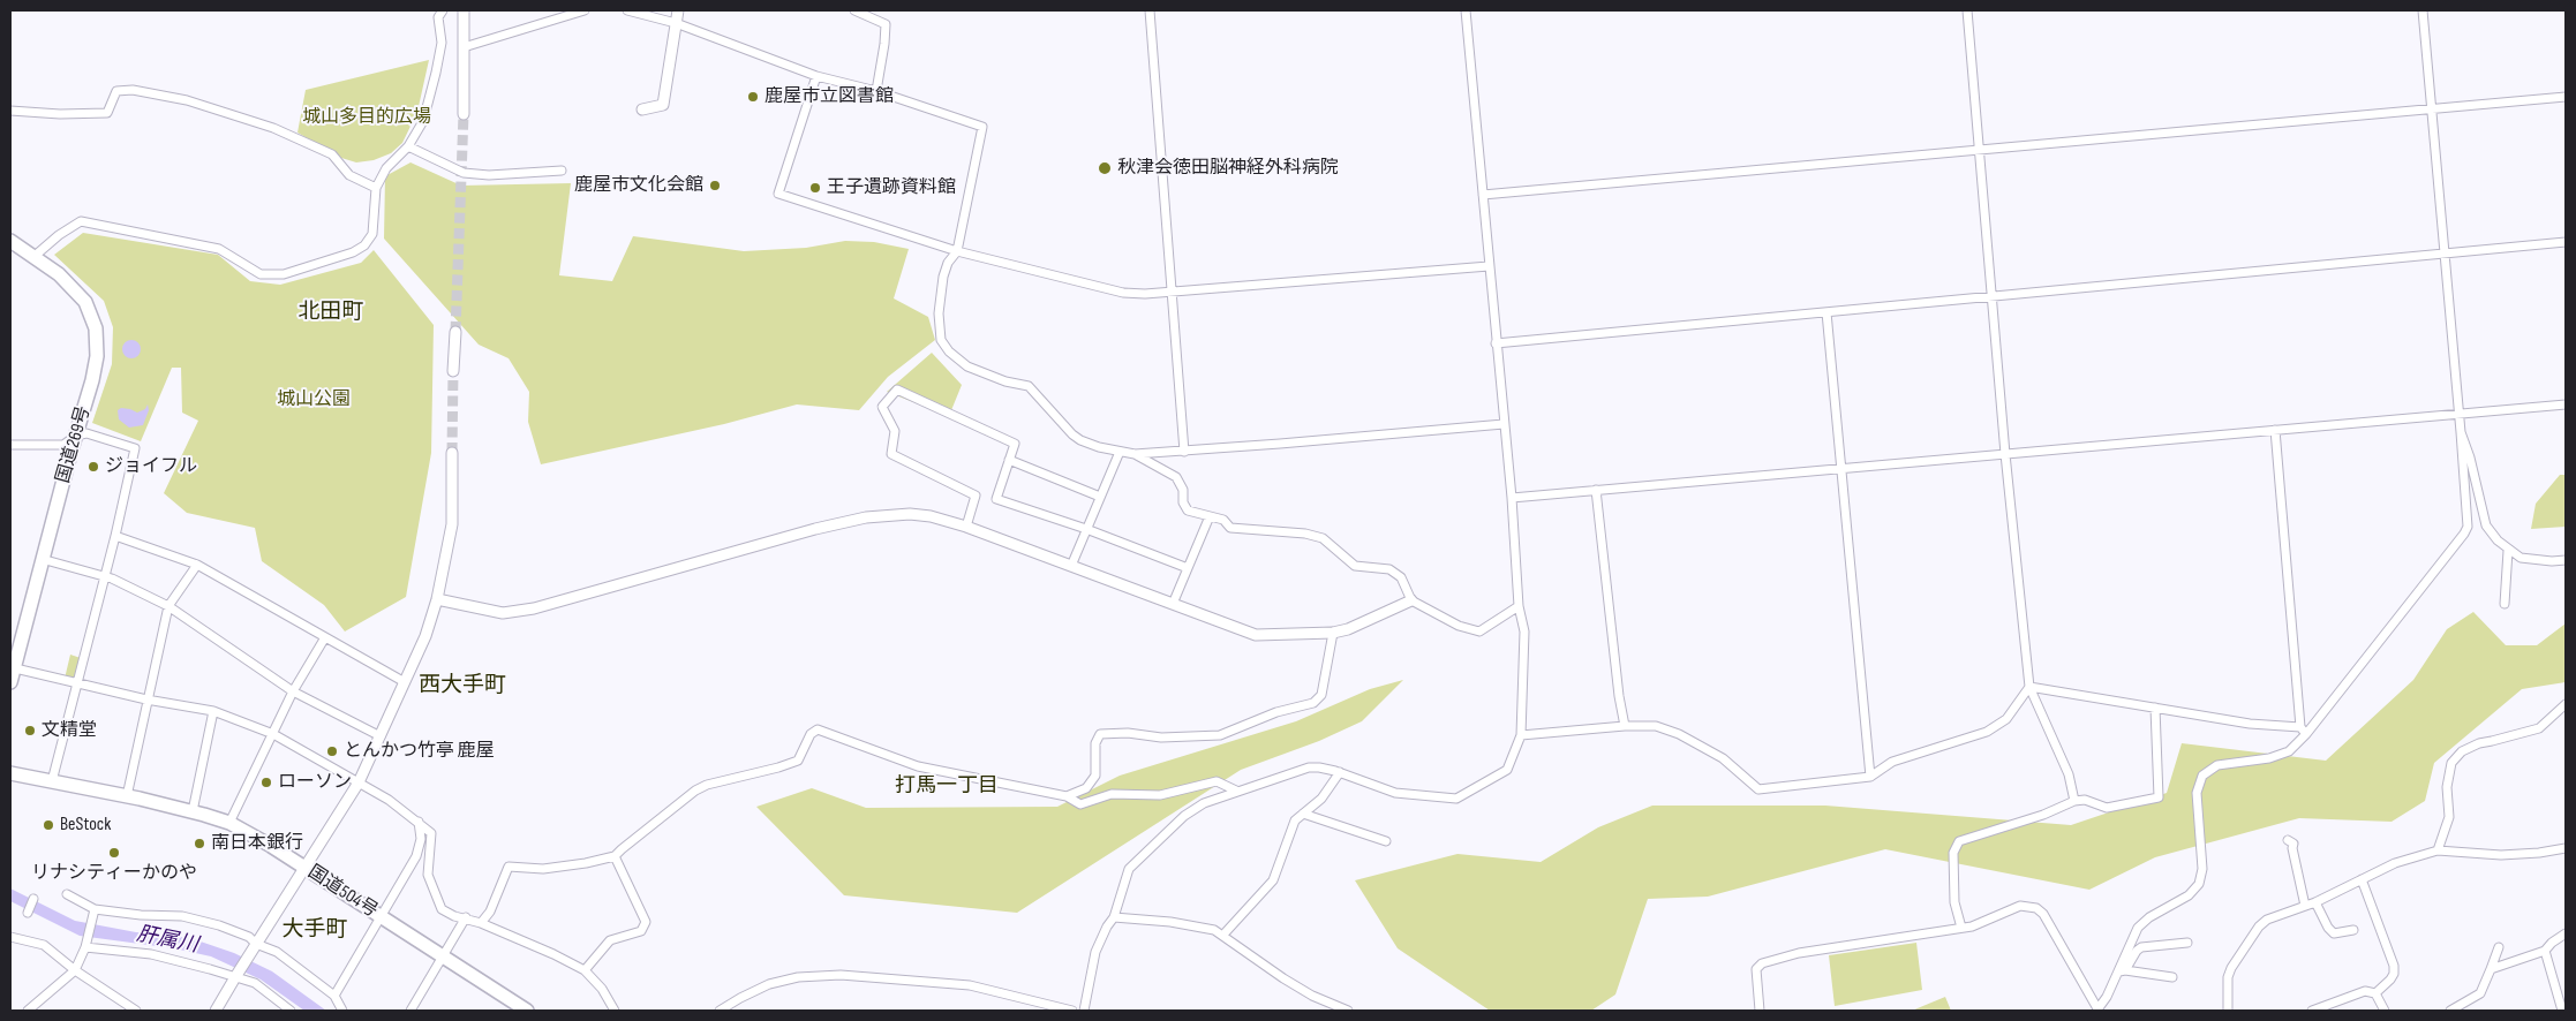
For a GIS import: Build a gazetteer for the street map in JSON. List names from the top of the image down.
{
  "streets": {
    "highway": ["国道269号", "国道504号"]
  },
  "districts": [
    "北田町",
    "西大手町",
    "打馬一丁目",
    "大手町"
  ],
  "water": ["肝属川"],
  "parks": ["城山多目的広場", "城山公園"],
  "places": [
    "鹿屋市立図書館",
    "秋津会徳田脳神経外科病院",
    "鹿屋市文化会館",
    "王子遺跡資料館",
    "ジョイフル",
    "文精堂",
    "とんかつ竹亭 鹿屋",
    "ローソン",
    "BeStock",
    "南日本銀行",
    "リナシティーかのや"
  ]
}
